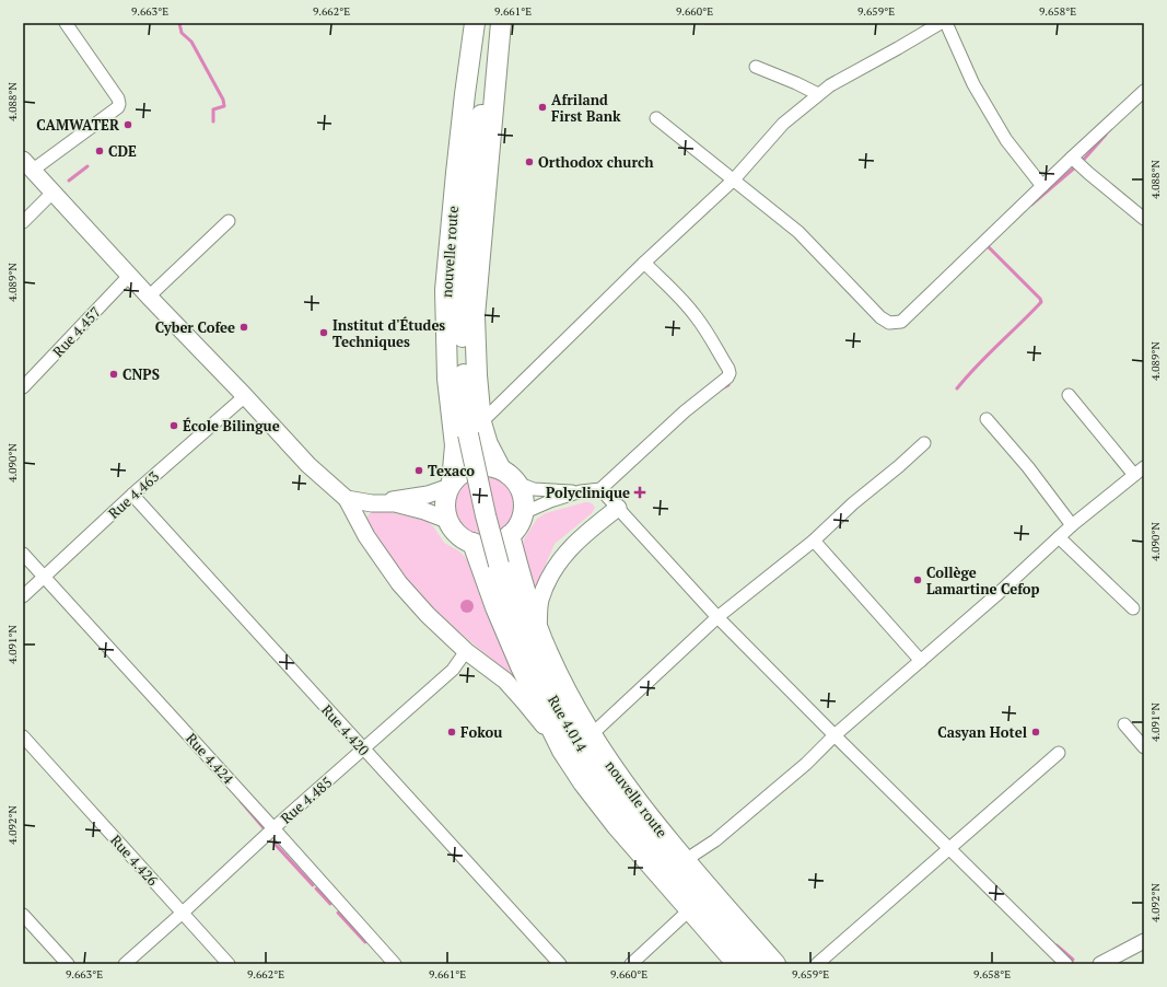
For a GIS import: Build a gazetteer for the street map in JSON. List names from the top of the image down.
{
  "streets": {
    "highway": ["nouvelle route", "Rue 4.014"],
    "street": [
      "Rue 4.457",
      "Rue 4.463",
      "Rue 4.420",
      "Rue 4.424",
      "Rue 4.485",
      "Rue 4.426"
    ]
  },
  "crossings": [
    ["nouvelle route", "Rue 4.014"],
    ["Rue 4.463", "Rue 4.420"],
    ["Rue 4.463", "Rue 4.424"],
    ["Rue 4.420", "Rue 4.485"],
    ["Rue 4.424", "Rue 4.485"],
    ["Rue 4.485", "Rue 4.426"]
  ],
  "places": {
    "other": [
      "Afriland First Bank",
      "CAMWATER",
      "CDE",
      "Orthodox church",
      "Cyber Cofee",
      "Institut d'Études Techniques",
      "CNPS",
      "École Bilingue",
      "Texaco",
      "Collège Lamartine Cefop",
      "Fokou",
      "Casyan Hotel"
    ],
    "health": ["Polyclinique"]
  },
  "coordinates": [
    "9.663°E",
    "9.662°E",
    "9.661°E",
    "9.660°E",
    "9.659°E",
    "9.658°E",
    "4.088°N",
    "4.089°N",
    "4.090°N",
    "4.091°N",
    "4.092°N"
  ]
}
